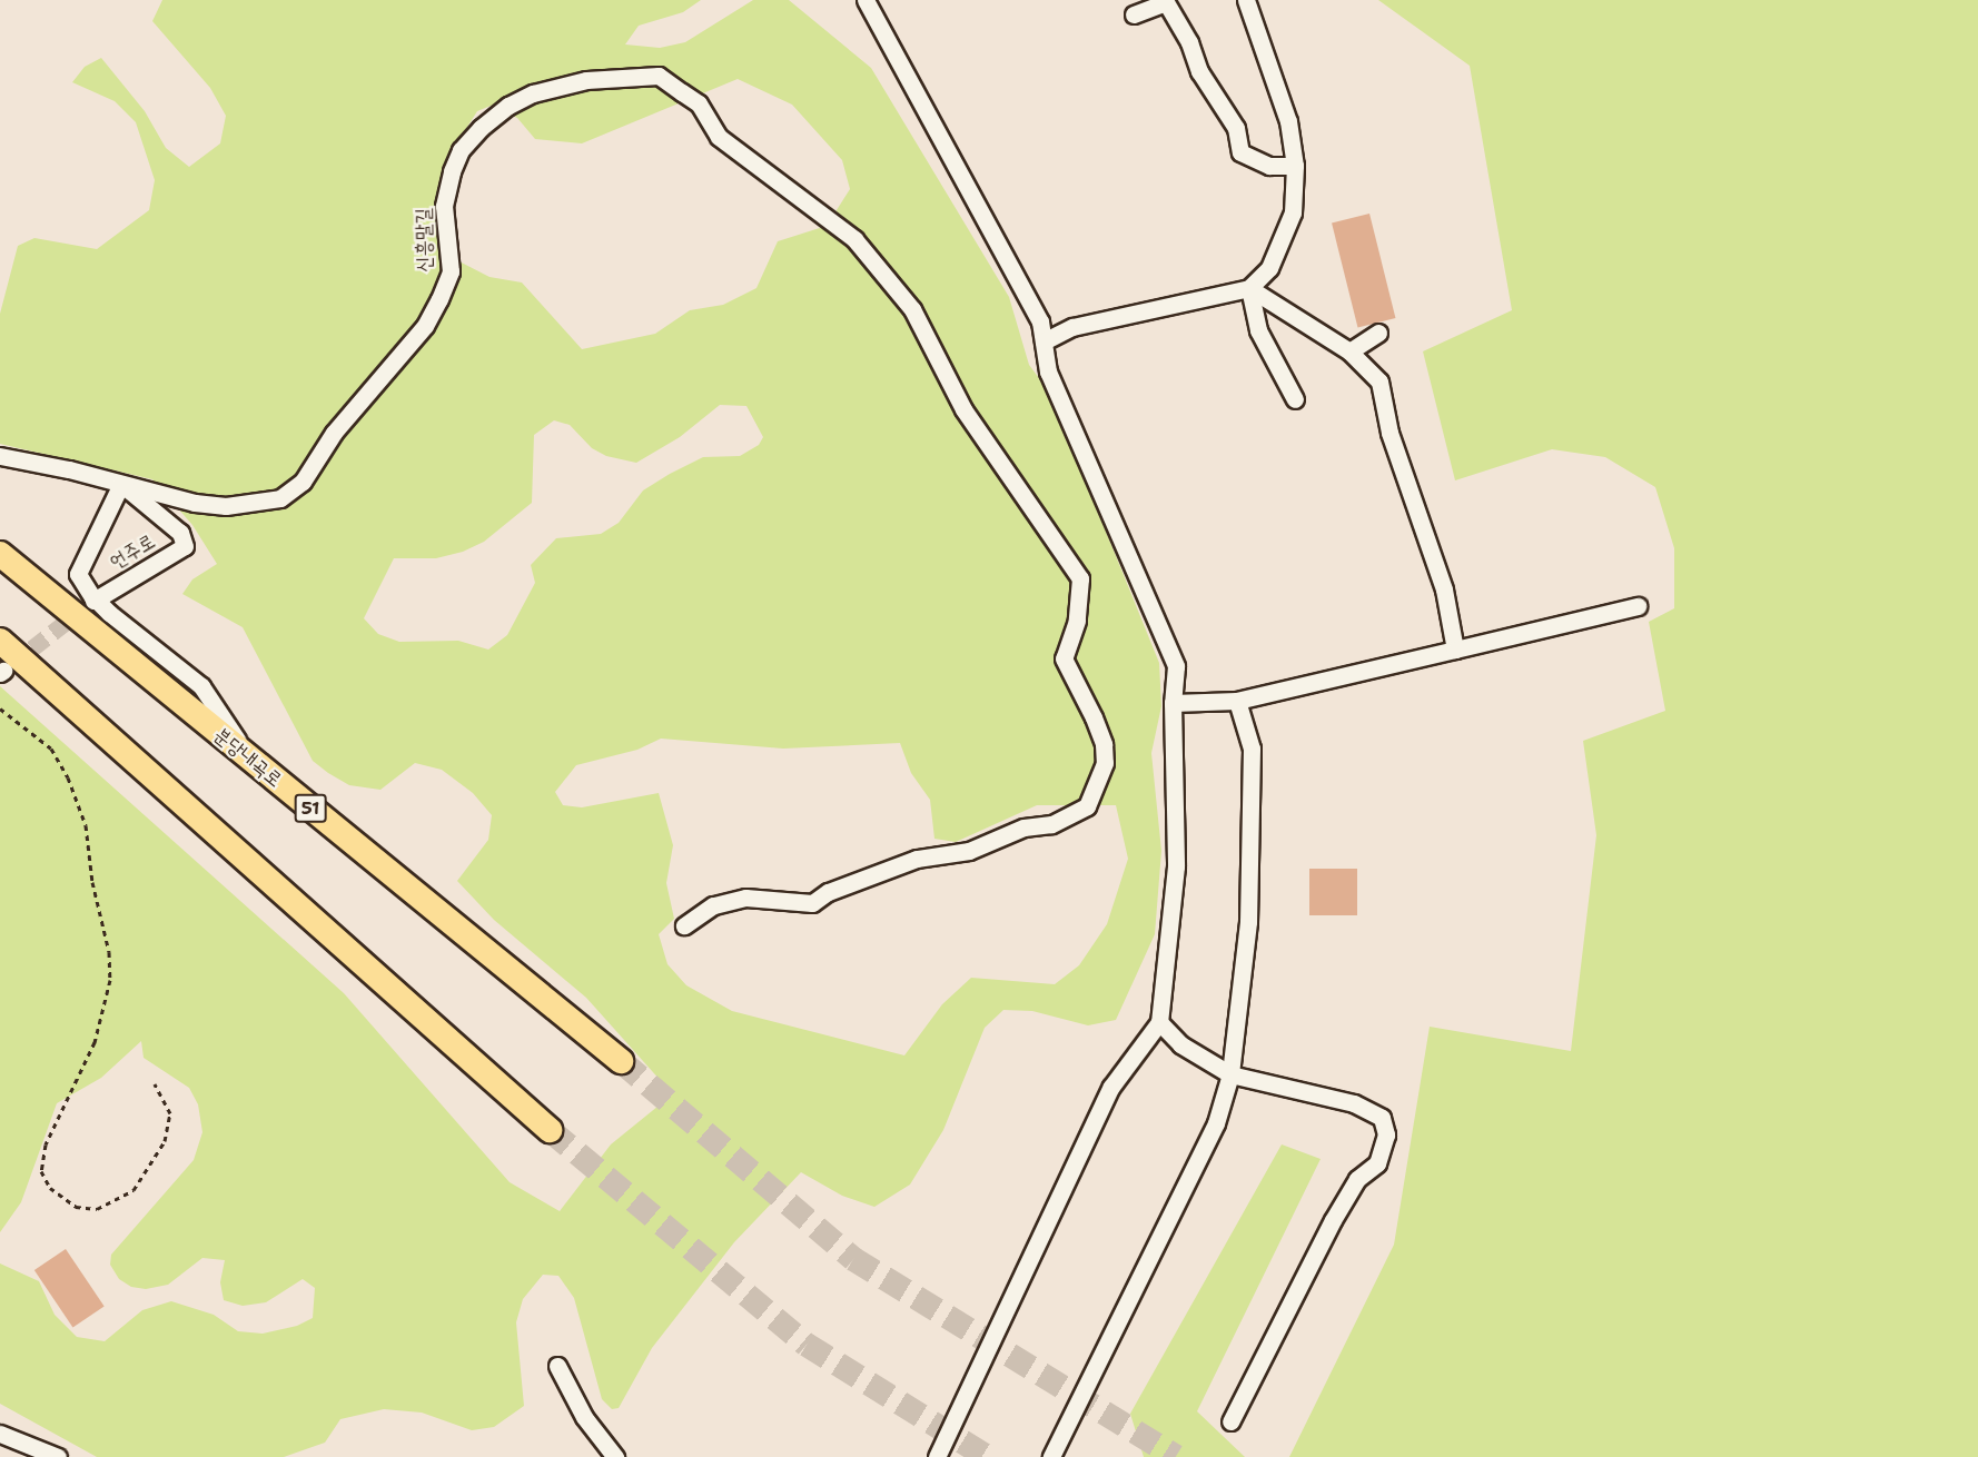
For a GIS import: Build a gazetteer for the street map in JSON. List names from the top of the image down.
{
  "streets": {
    "highway": ["분당내곡로", "51"],
    "lane": ["신흥말길", "언주로"]
  },
  "crossings": [
    ["신흥말길", "언주로"]
  ]
}
